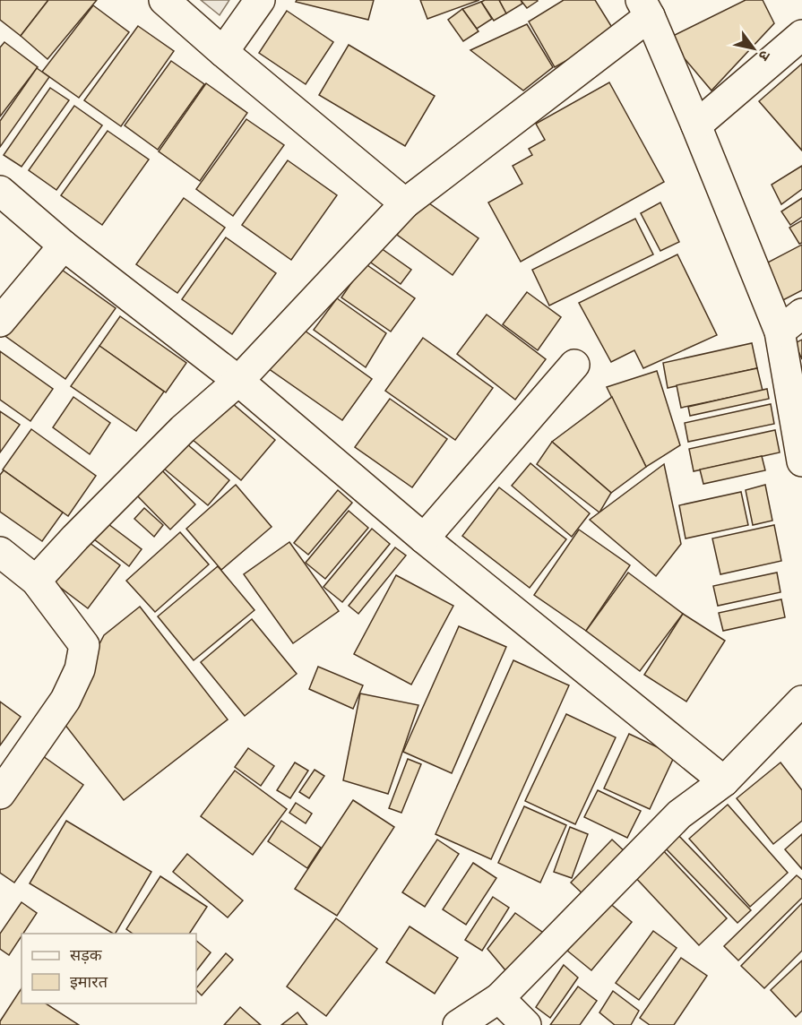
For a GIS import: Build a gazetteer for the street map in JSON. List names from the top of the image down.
{
  "legend": ["सड़क", "इमारत"],
  "north": "bottom right"
}
